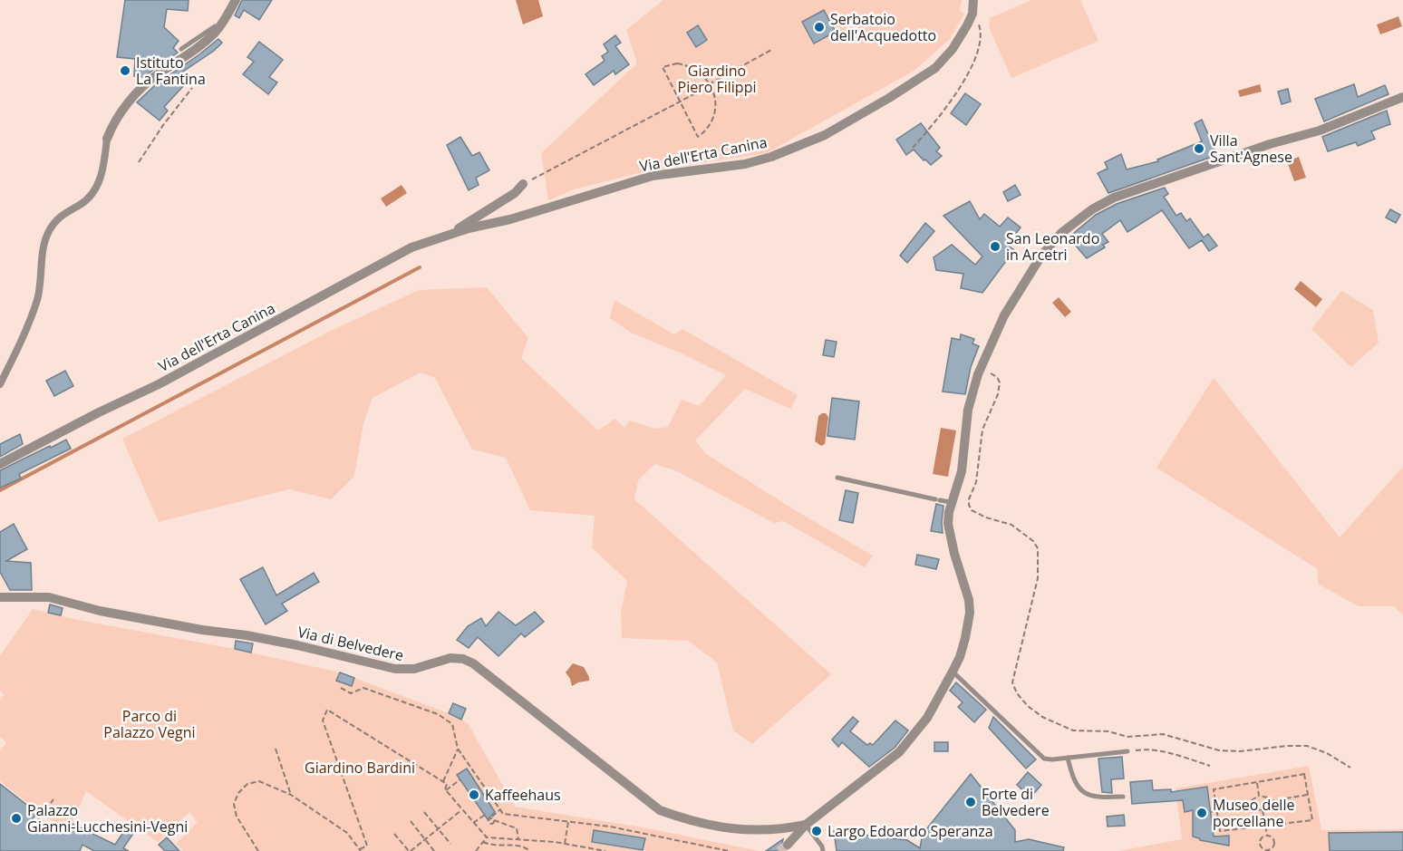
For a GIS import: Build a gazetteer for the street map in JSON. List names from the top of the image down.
{
  "streets": {
    "street": ["Via dell'Erta Canina", "Via di Belvedere"]
  },
  "parks": ["Giardino Piero Filippi", "Parco di Palazzo Vegni", "Giardino Bardini"],
  "places": [
    "Serbatoio dell'Acquedotto",
    "Istituto La Fantina",
    "Villa Sant'Agnese",
    "San Leonardo in Arcetri",
    "Kaffeehaus",
    "Forte di Belvedere",
    "Museo delle porcellane",
    "Palazzo Gianni-Lucchesini-Vegni",
    "Largo Edoardo Speranza"
  ]
}
